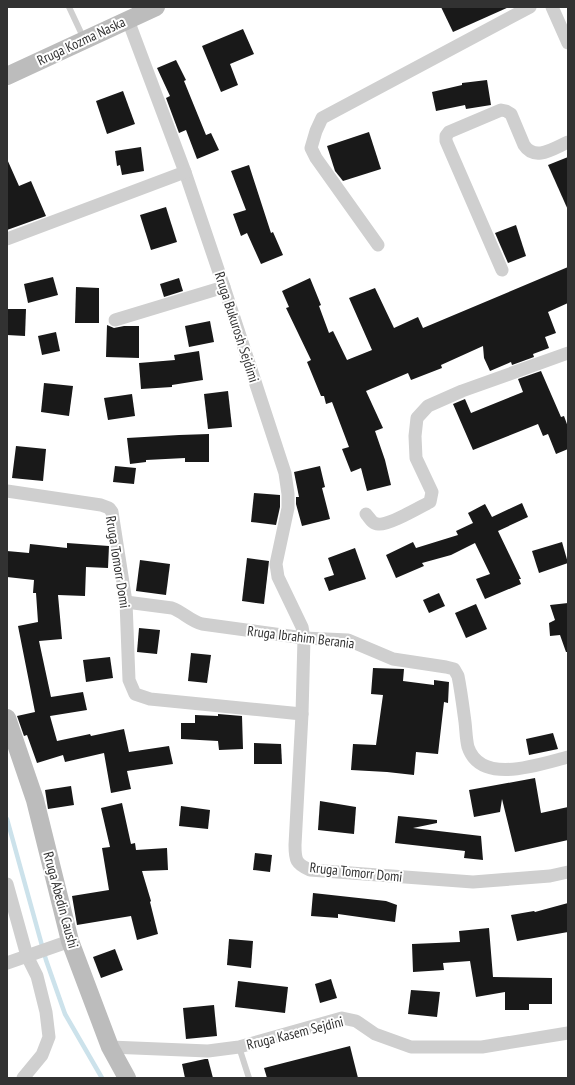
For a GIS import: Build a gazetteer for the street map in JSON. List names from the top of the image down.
{
  "streets": {
    "main road": ["Rruga Kozma Naska", "Rruga Abedin Caushi"],
    "street": [
      "Rruga Bukurosh Sejdimi",
      "Rruga Tomorr Domi",
      "Rruga Ibrahim Berania",
      "Rruga Kasem Sejdini"
    ]
  },
  "crossings": [
    ["Rruga Kozma Naska", "Rruga Bukurosh Sejdimi"],
    ["Rruga Bukurosh Sejdimi", "Rruga Tomorr Domi"],
    ["Rruga Bukurosh Sejdimi", "Rruga Ibrahim Berania"],
    ["Rruga Tomorr Domi", "Rruga Ibrahim Berania"],
    ["Rruga Abedin Caushi", "Rruga Kasem Sejdini"]
  ]
}
